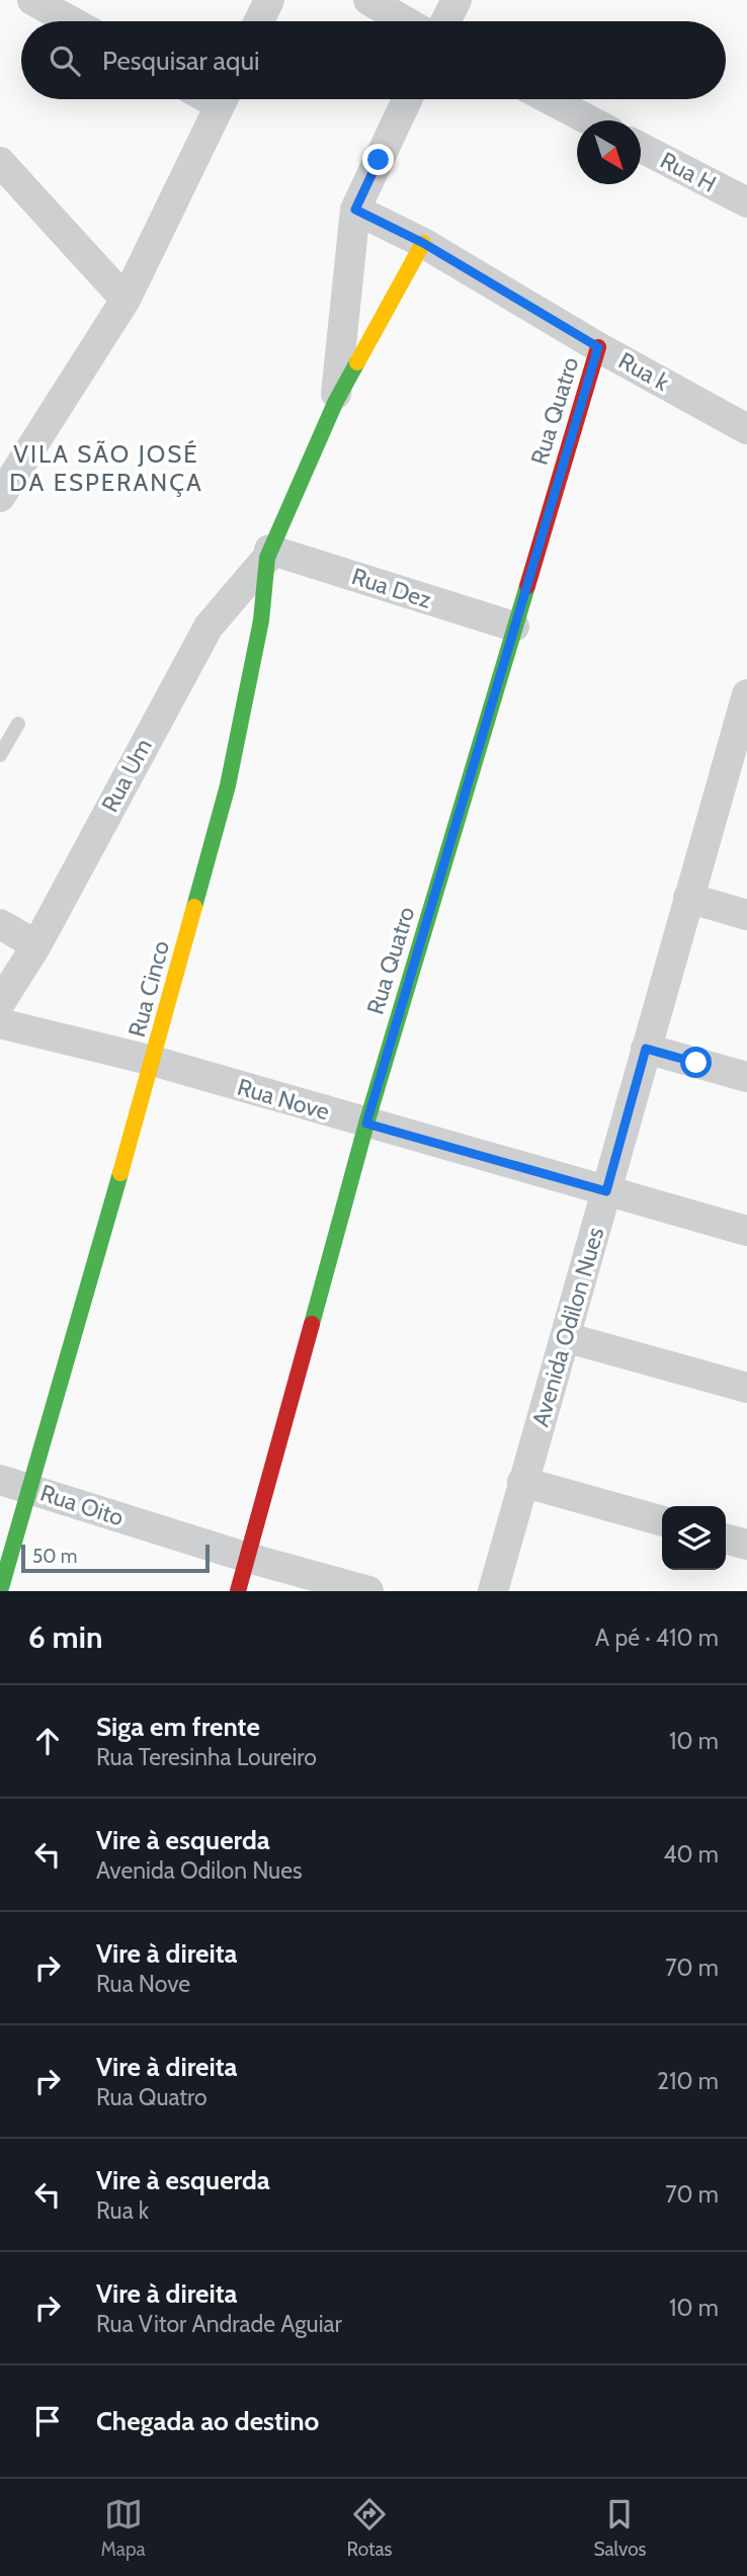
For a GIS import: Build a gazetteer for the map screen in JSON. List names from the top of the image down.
{
  "streets": {
    "street": [
      "Rua H",
      "Rua k",
      "Rua Quatro",
      "Rua Dez",
      "Rua Um",
      "Rua Cinco",
      "Rua Nove",
      "Avenida Odilon Nues",
      "Rua Oito"
    ]
  },
  "crossings": [
    ["Rua k", "Rua Quatro"],
    ["Rua Quatro", "Rua Dez"],
    ["Rua Quatro", "Rua Nove"],
    ["Rua Quatro", "Rua Oito"],
    ["Rua Dez", "Rua Um"],
    ["Rua Dez", "Rua Cinco"],
    ["Rua Um", "Rua Cinco"],
    ["Rua Cinco", "Rua Nove"],
    ["Rua Cinco", "Rua Oito"],
    ["Rua Nove", "Avenida Odilon Nues"]
  ],
  "districts": ["VILA SÃO JOSÉ DA ESPERANÇA"],
  "scale_bar": "50 m",
  "north": "bottom right",
  "page": {
    "search": "Pesquisar aqui",
    "scale": "50 m",
    "heading": ["6 min", "A pé · 410 m"],
    "list": [
      ["Siga em frente", "Rua Teresinha Loureiro", "10 m"],
      ["Vire à esquerda", "Avenida Odilon Nues", "40 m"],
      ["Vire à direita", "Rua Nove", "70 m"],
      ["Vire à direita", "Rua Quatro", "210 m"],
      ["Vire à esquerda", "Rua k", "70 m"],
      ["Vire à direita", "Rua Vitor Andrade Aguiar", "10 m"],
      "Chegada ao destino"
    ],
    "nav": ["Mapa", "Rotas", "Salvos"]
  }
}
